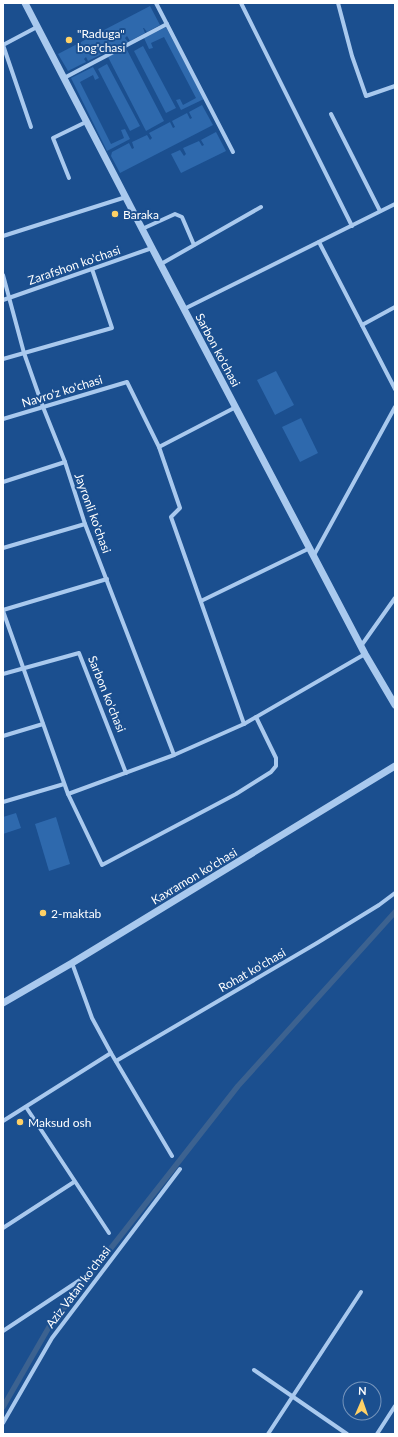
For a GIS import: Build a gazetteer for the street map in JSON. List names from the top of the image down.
{
  "streets": {
    "street": [
      "Zarafshon ko'chasi",
      "Sarbon ko'chasi",
      "Navro'z ko'chasi",
      "Jayronli ko'chasi",
      "Kaxramon ko'chasi",
      "Rohat ko'chasi",
      "Aziz Vatan ko'chasi"
    ]
  },
  "crossings": [
    ["Zarafshon ko'chasi", "Sarbon ko'chasi"],
    ["Zarafshon ko'chasi", "Jayronli ko'chasi"],
    ["Navro'z ko'chasi", "Jayronli ko'chasi"]
  ],
  "places": [
    "\"Raduga\" bog'chasi",
    "Baraka",
    "2-maktab",
    "Maksud osh"
  ],
  "north": "top"
}
